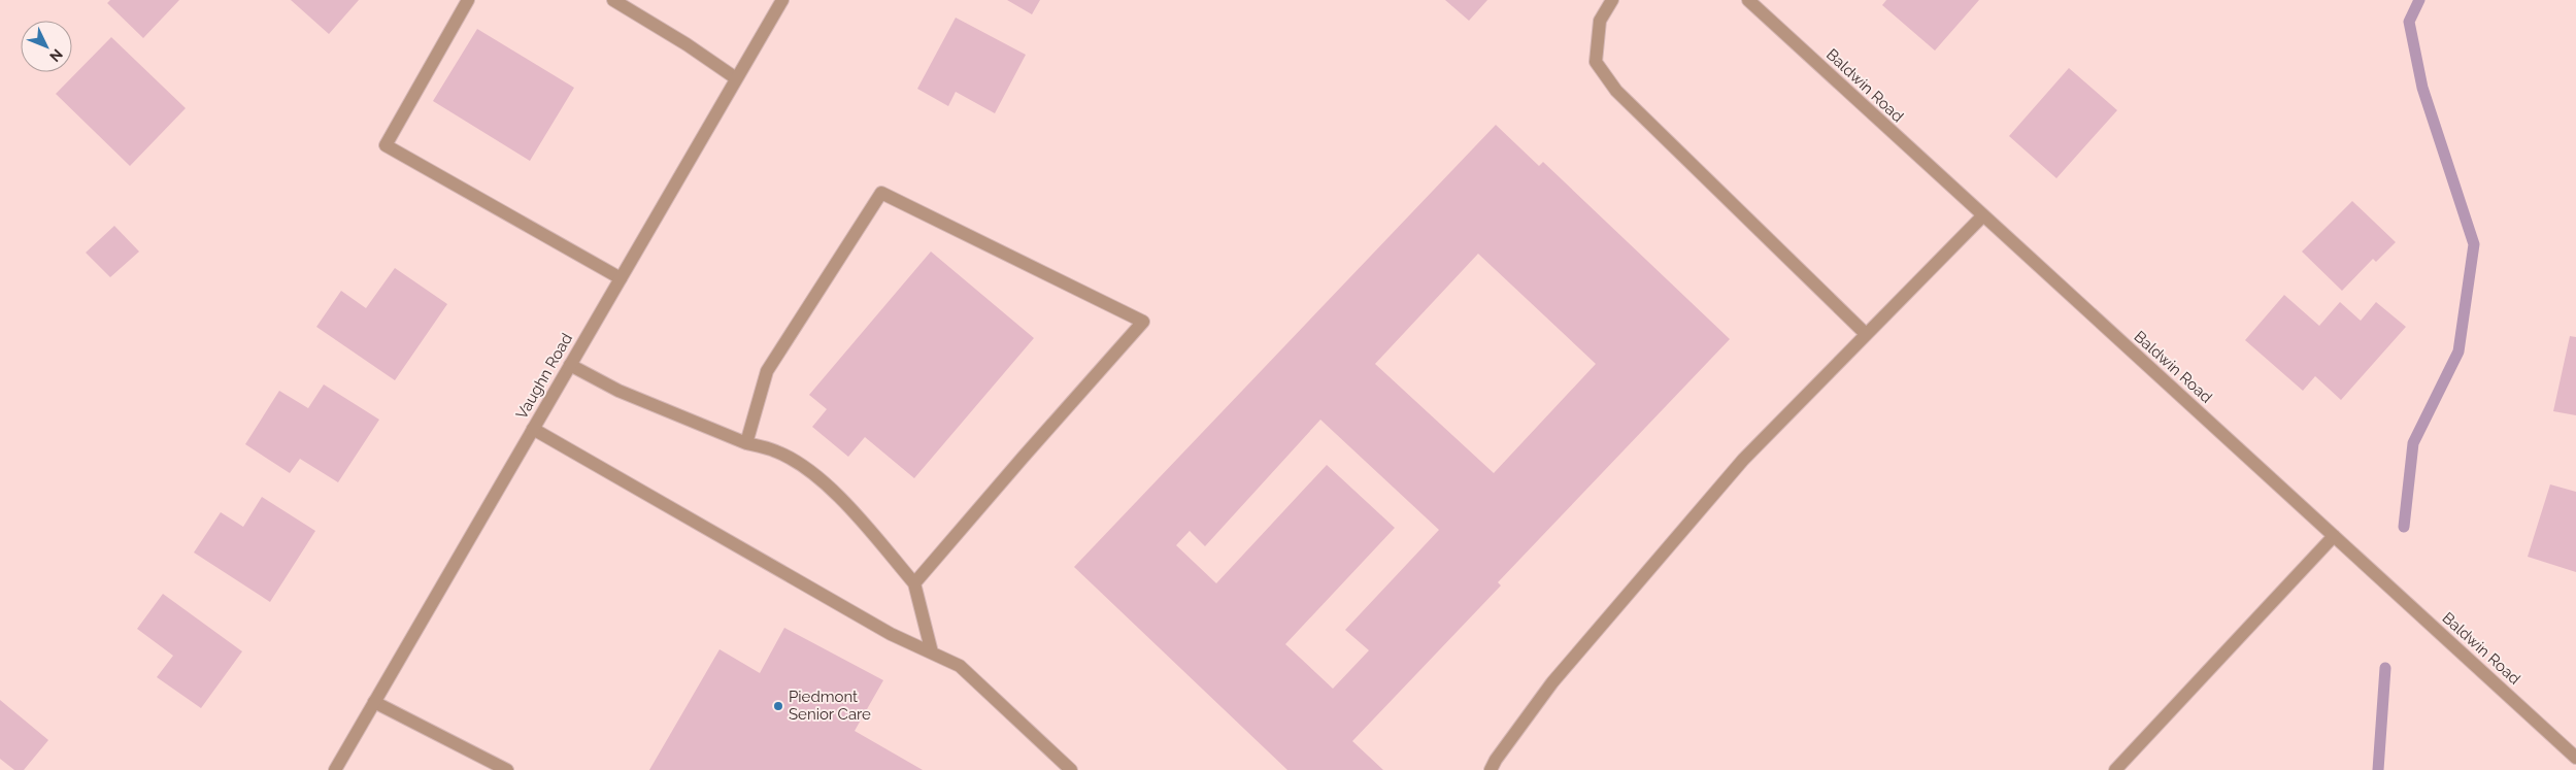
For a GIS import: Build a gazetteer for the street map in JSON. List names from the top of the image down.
{
  "streets": {
    "street": ["Baldwin Road", "Vaughn Road"]
  },
  "places": ["Piedmont Senior Care"],
  "north": "bottom right"
}
